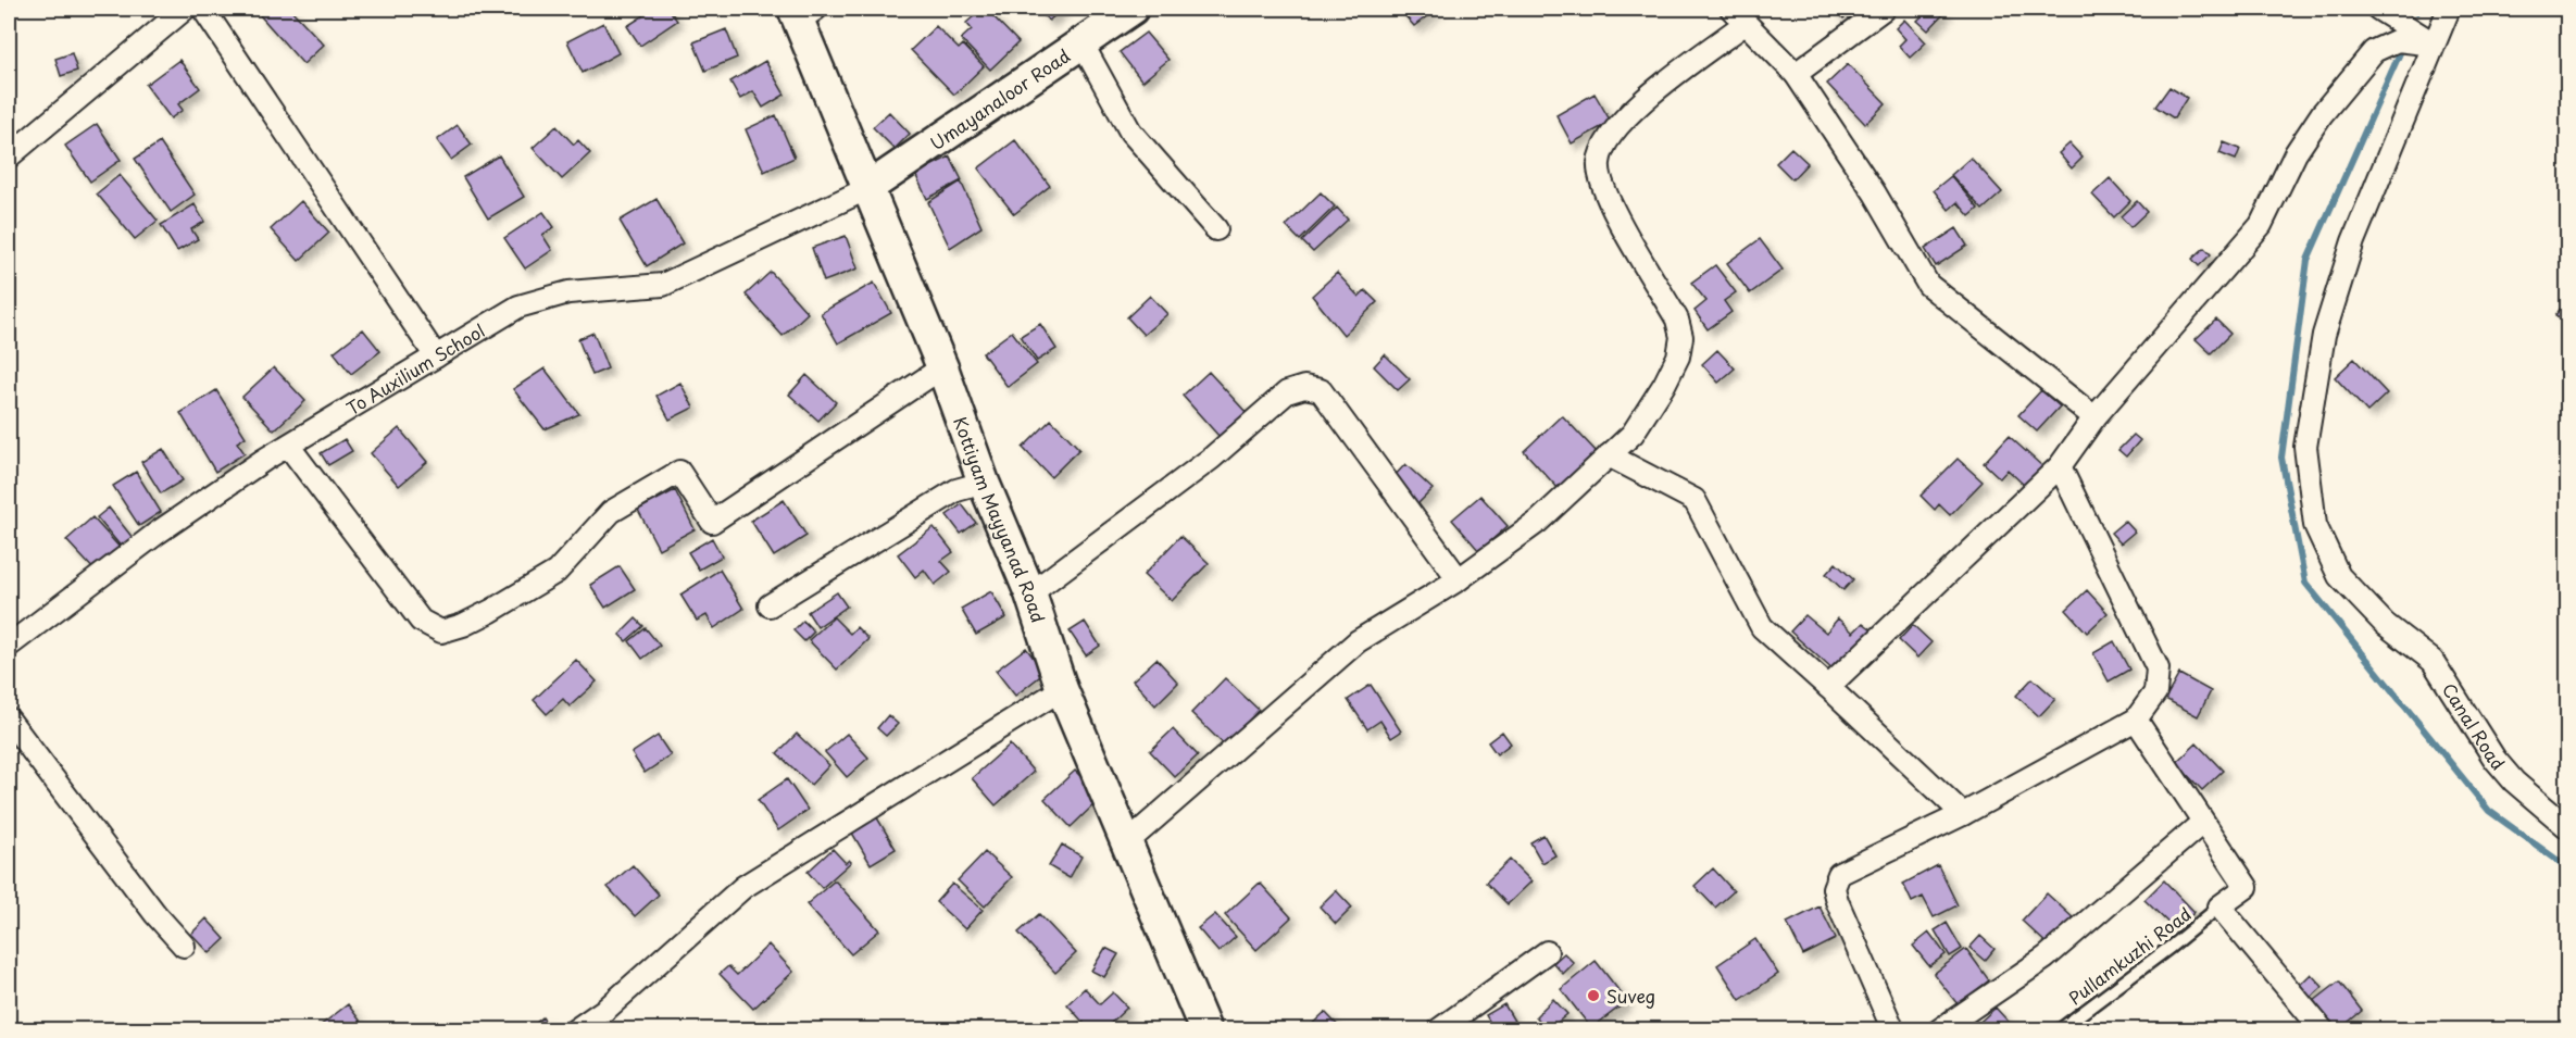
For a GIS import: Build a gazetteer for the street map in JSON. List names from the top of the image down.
{
  "streets": {
    "main road": ["Umayanaloor Road", "Kottiyam Mayyanad Road"],
    "street": ["To Auxilium School", "Canal Road"],
    "lane": ["Pullamkuzhi Road"]
  },
  "crossings": [
    ["Umayanaloor Road", "To Auxilium School"],
    ["Umayanaloor Road", "Kottiyam Mayyanad Road"],
    ["To Auxilium School", "Kottiyam Mayyanad Road"]
  ],
  "places": ["Suveg"]
}
